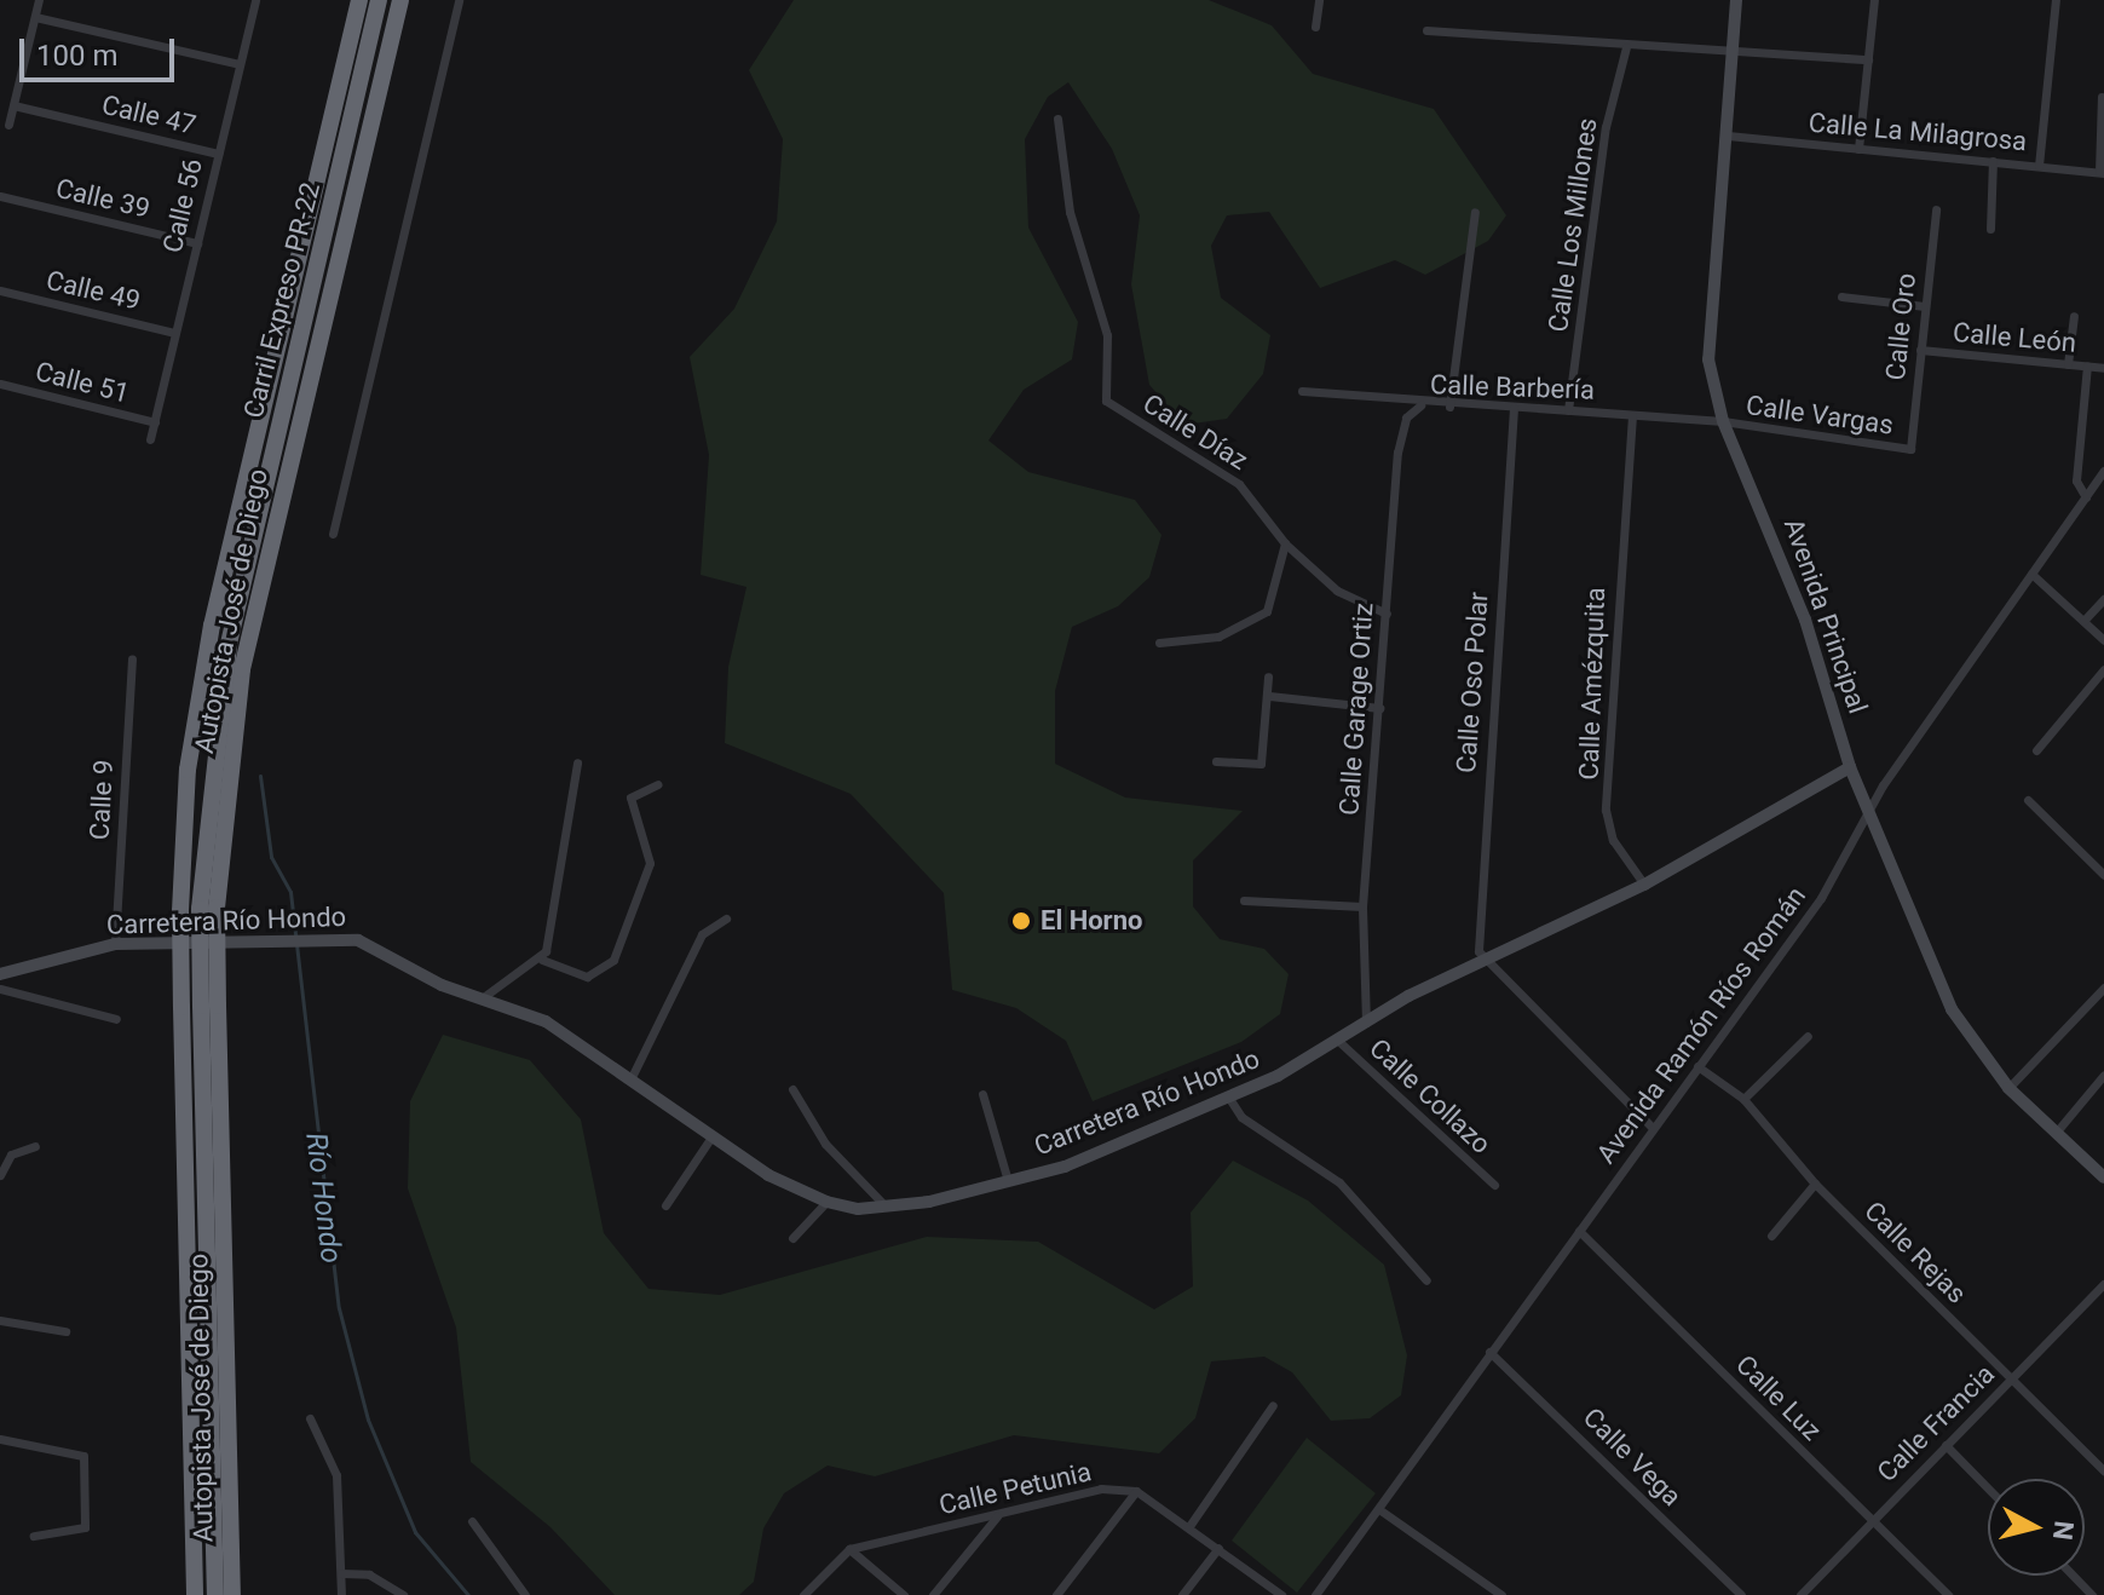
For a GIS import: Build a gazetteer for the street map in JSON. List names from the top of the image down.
{
  "streets": {
    "highway": ["Carril Expreso PR-22", "Autopista José de Diego"],
    "street": [
      "Calle 47",
      "Calle La Milagrosa",
      "Calle 39",
      "Calle 56",
      "Calle Los Millones",
      "Calle 49",
      "Calle Oro",
      "Calle León",
      "Calle 51",
      "Calle Barbería",
      "Calle Vargas",
      "Calle Díaz",
      "Avenida Principal",
      "Calle Oso Polar",
      "Calle Amézquita",
      "Calle Garage Ortiz",
      "Calle 9",
      "Carretera Río Hondo",
      "Avenida Ramón Ríos Román",
      "Calle Collazo",
      "Calle Rejas",
      "Calle Luz",
      "Calle Francia",
      "Calle Vega",
      "Calle Petunia"
    ]
  },
  "crossings": [
    ["Calle 47", "Calle 56"],
    ["Calle La Milagrosa", "Avenida Principal"],
    ["Calle 39", "Calle 56"],
    ["Calle 56", "Calle 49"],
    ["Calle 56", "Calle 51"],
    ["Calle Los Millones", "Calle Barbería"],
    ["Carril Expreso PR-22", "Autopista José de Diego"],
    ["Calle Oro", "Calle León"],
    ["Calle Oro", "Calle Vargas"],
    ["Calle Barbería", "Calle Vargas"],
    ["Calle Barbería", "Avenida Principal"],
    ["Calle Barbería", "Calle Oso Polar"],
    ["Calle Barbería", "Calle Amézquita"],
    ["Calle Barbería", "Calle Garage Ortiz"],
    ["Calle Vargas", "Avenida Principal"],
    ["Calle Díaz", "Calle Garage Ortiz"],
    ["Avenida Principal", "Carretera Río Hondo"],
    ["Avenida Principal", "Avenida Ramón Ríos Román"],
    ["Calle Oso Polar", "Carretera Río Hondo"],
    ["Calle Amézquita", "Carretera Río Hondo"],
    ["Calle Garage Ortiz", "Carretera Río Hondo"],
    ["Calle 9", "Carretera Río Hondo"],
    ["Carretera Río Hondo", "Calle Collazo"],
    ["Avenida Ramón Ríos Román", "Calle Rejas"],
    ["Avenida Ramón Ríos Román", "Calle Luz"],
    ["Avenida Ramón Ríos Román", "Calle Vega"],
    ["Calle Rejas", "Calle Francia"],
    ["Calle Luz", "Calle Francia"]
  ],
  "water": ["Río Hondo"],
  "places": ["El Horno"],
  "scale_bar": "100 m",
  "north": "right"
}
